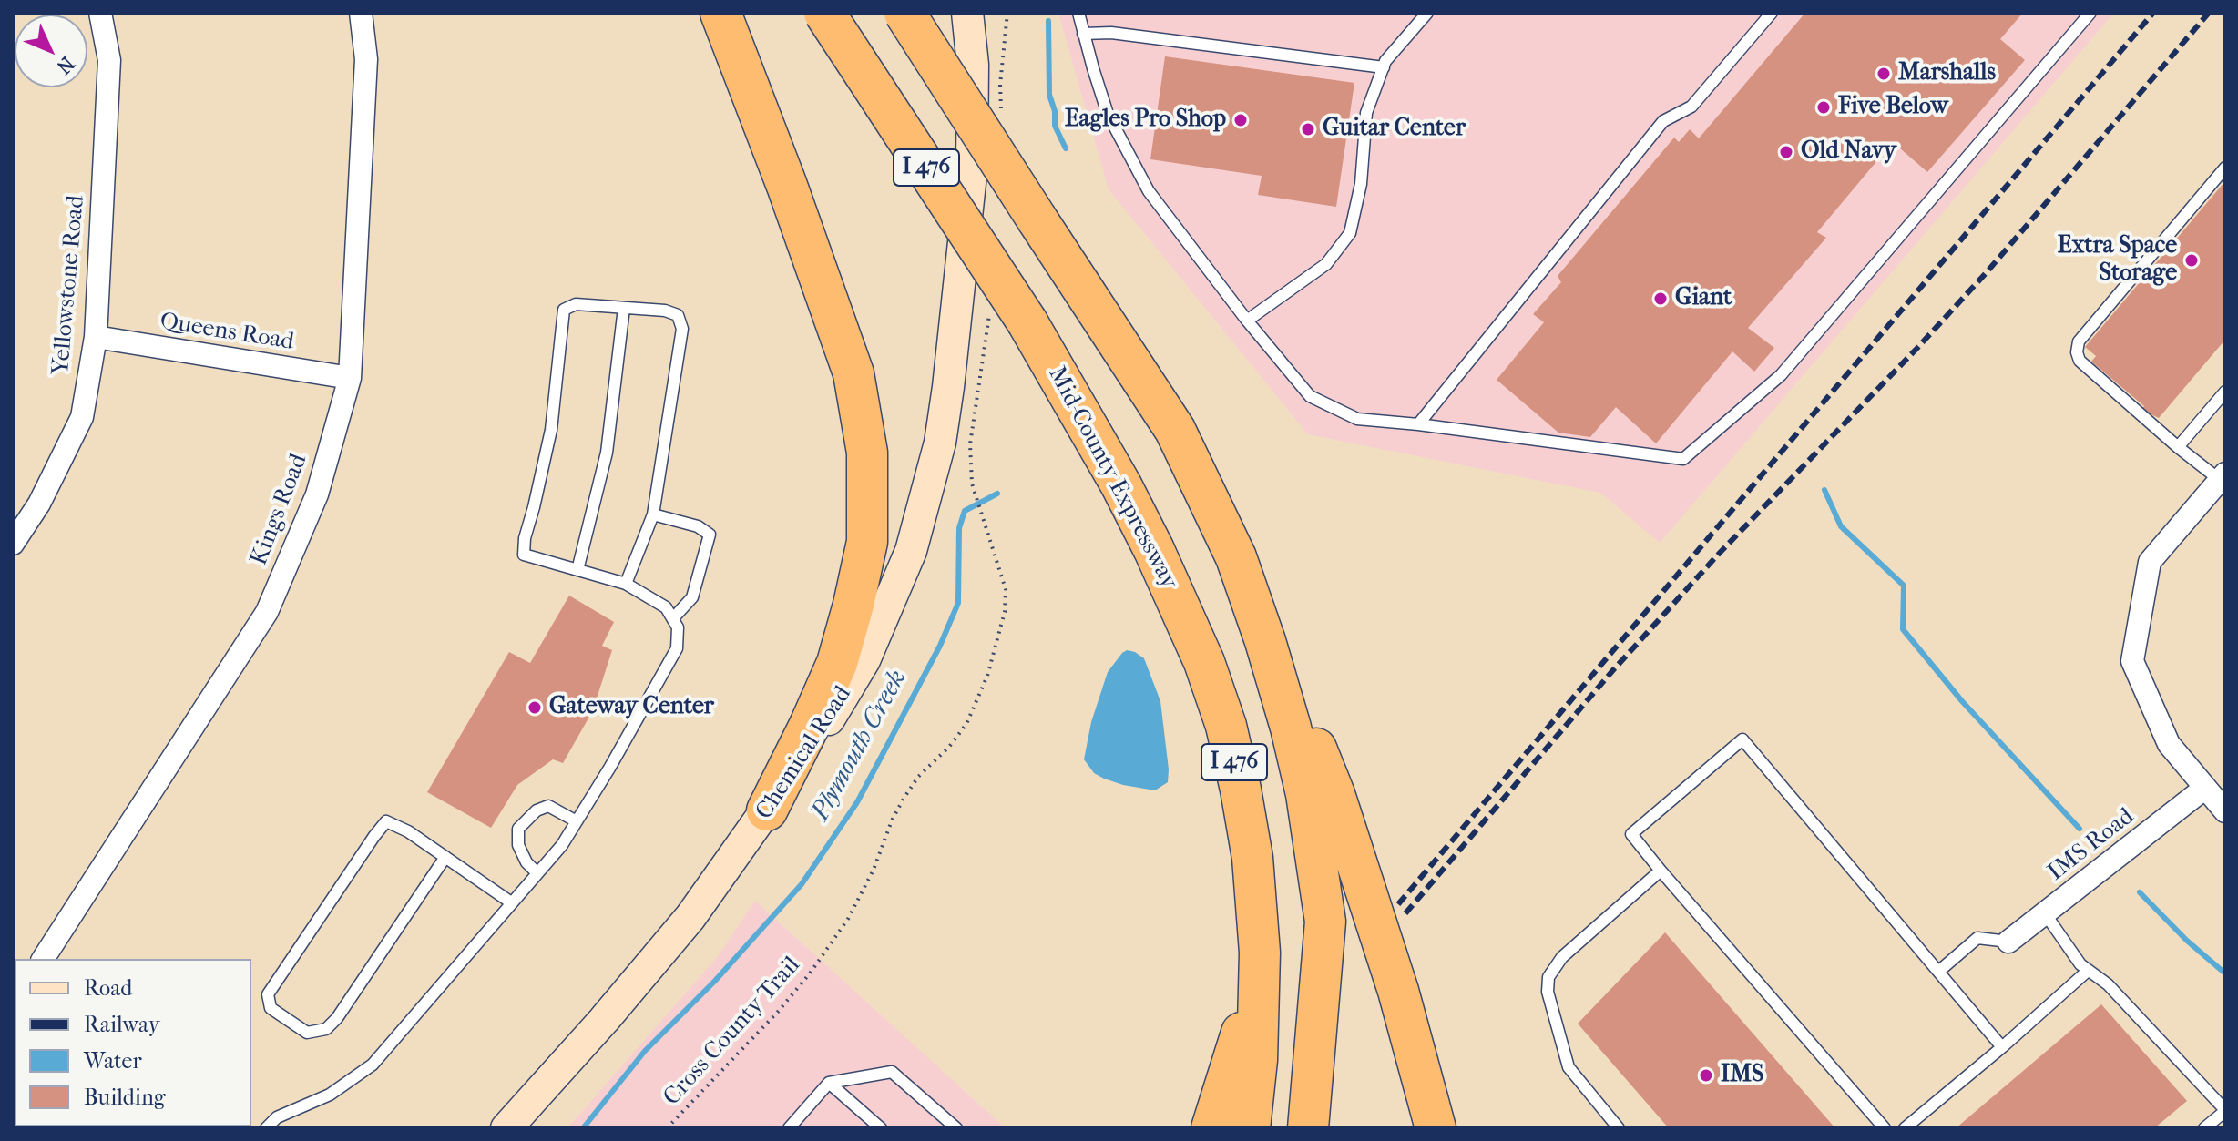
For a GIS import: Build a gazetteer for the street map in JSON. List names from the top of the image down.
{
  "streets": {
    "highway": ["I 476", "Mid-County Expressway"],
    "main road": ["Chemical Road"],
    "street": [
      "Yellowstone Road",
      "Queens Road",
      "Kings Road",
      "IMS Road"
    ],
    "path": ["Cross County Trail"]
  },
  "crossings": [
    ["Yellowstone Road", "Queens Road"],
    ["Queens Road", "Kings Road"]
  ],
  "water": ["Plymouth Creek"],
  "places": [
    "Marshalls",
    "Five Below",
    "Eagles Pro Shop",
    "Guitar Center",
    "Old Navy",
    "Extra Space Storage",
    "Giant",
    "Gateway Center",
    "IMS"
  ],
  "legend": [
    "Road",
    "Railway",
    "Water",
    "Building"
  ],
  "north": "bottom right"
}
